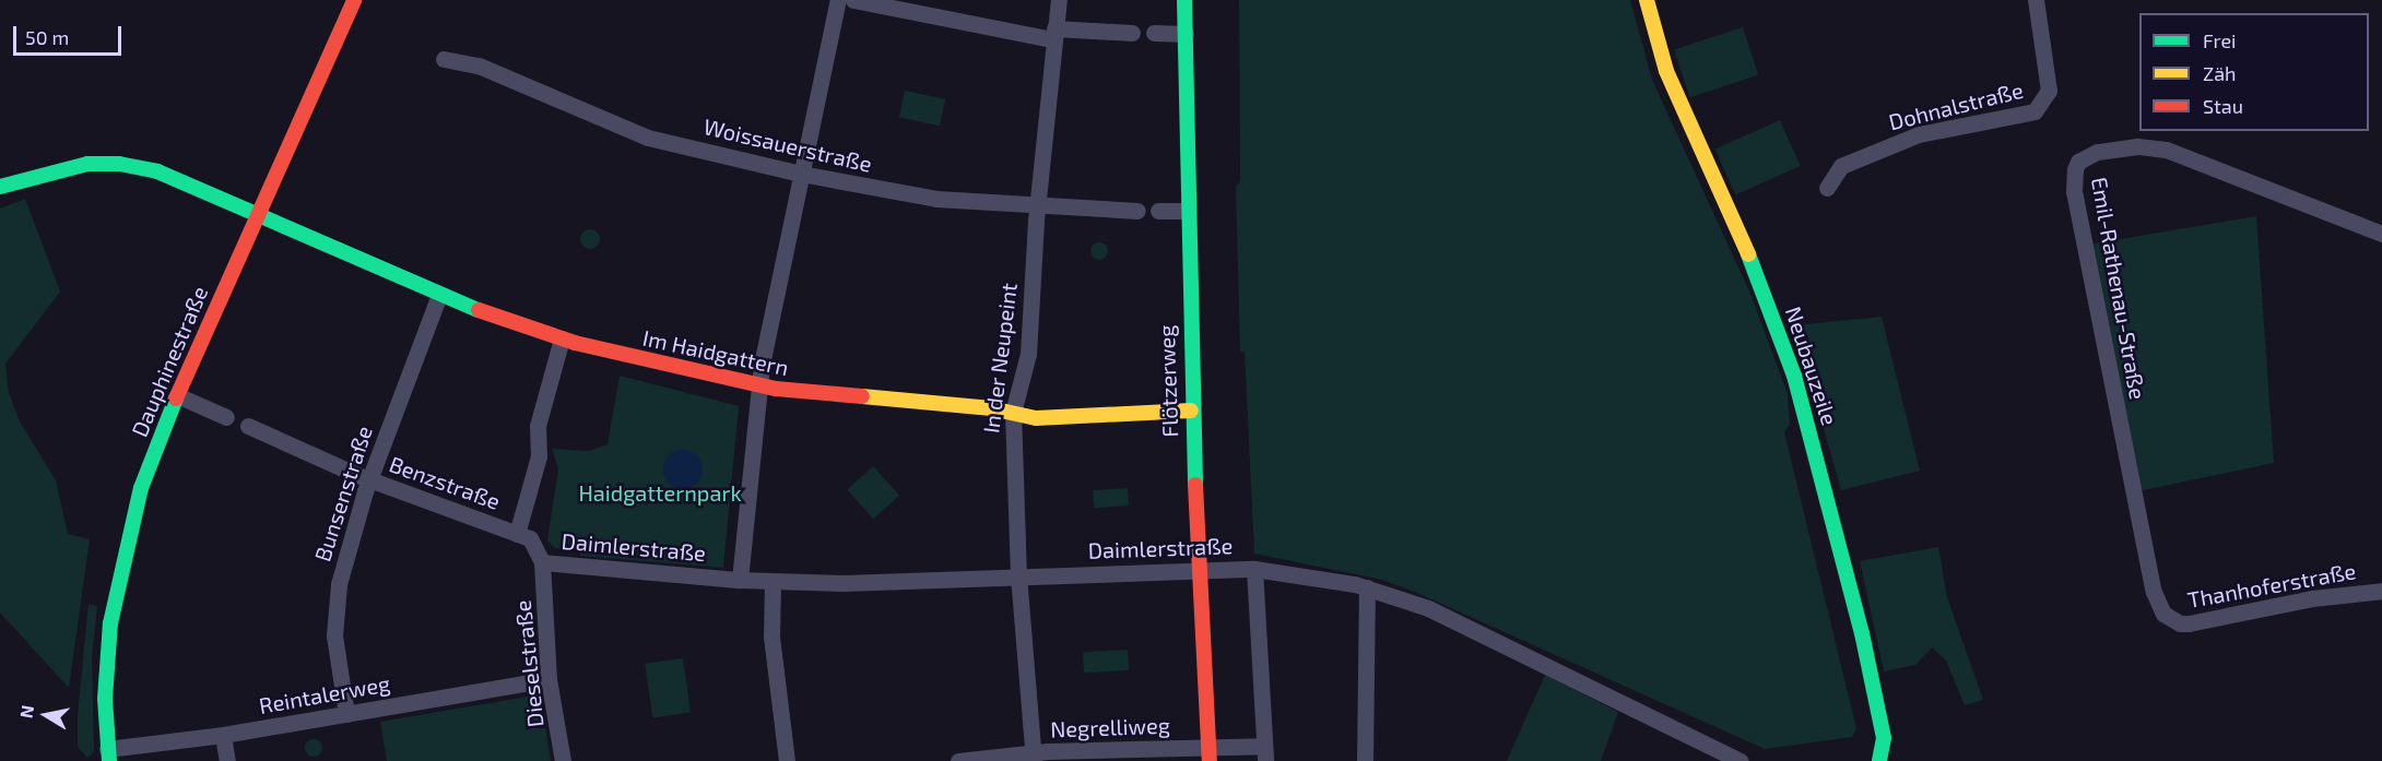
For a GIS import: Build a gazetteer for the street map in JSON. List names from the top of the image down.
{
  "streets": {
    "street": [
      "Dohnalstraße",
      "Woissauerstraße",
      "Emil-Rathenau-Straße",
      "Im Haidgattern",
      "In der Neupeint",
      "Dauphinestraße",
      "Neubauzeile",
      "Flötzerweg",
      "Benzstraße",
      "Bunsenstraße",
      "Daimlerstraße",
      "Thanhoferstraße",
      "Dieselstraße",
      "Reintalerweg",
      "Negrelliweg"
    ]
  },
  "crossings": [
    ["Woissauerstraße", "In der Neupeint"],
    ["Emil-Rathenau-Straße", "Thanhoferstraße"],
    ["Im Haidgattern", "In der Neupeint"],
    ["Im Haidgattern", "Dauphinestraße"],
    ["Im Haidgattern", "Flötzerweg"],
    ["Im Haidgattern", "Bunsenstraße"],
    ["In der Neupeint", "Daimlerstraße"],
    ["In der Neupeint", "Negrelliweg"],
    ["Dauphinestraße", "Reintalerweg"],
    ["Flötzerweg", "Daimlerstraße"],
    ["Flötzerweg", "Negrelliweg"],
    ["Benzstraße", "Bunsenstraße"],
    ["Benzstraße", "Daimlerstraße"],
    ["Benzstraße", "Dieselstraße"],
    ["Bunsenstraße", "Reintalerweg"],
    ["Daimlerstraße", "Dieselstraße"],
    ["Dieselstraße", "Reintalerweg"]
  ],
  "parks": ["Haidgatternpark"],
  "legend": ["Frei", "Zäh", "Stau"],
  "scale_bar": "50 m",
  "north": "left"
}
